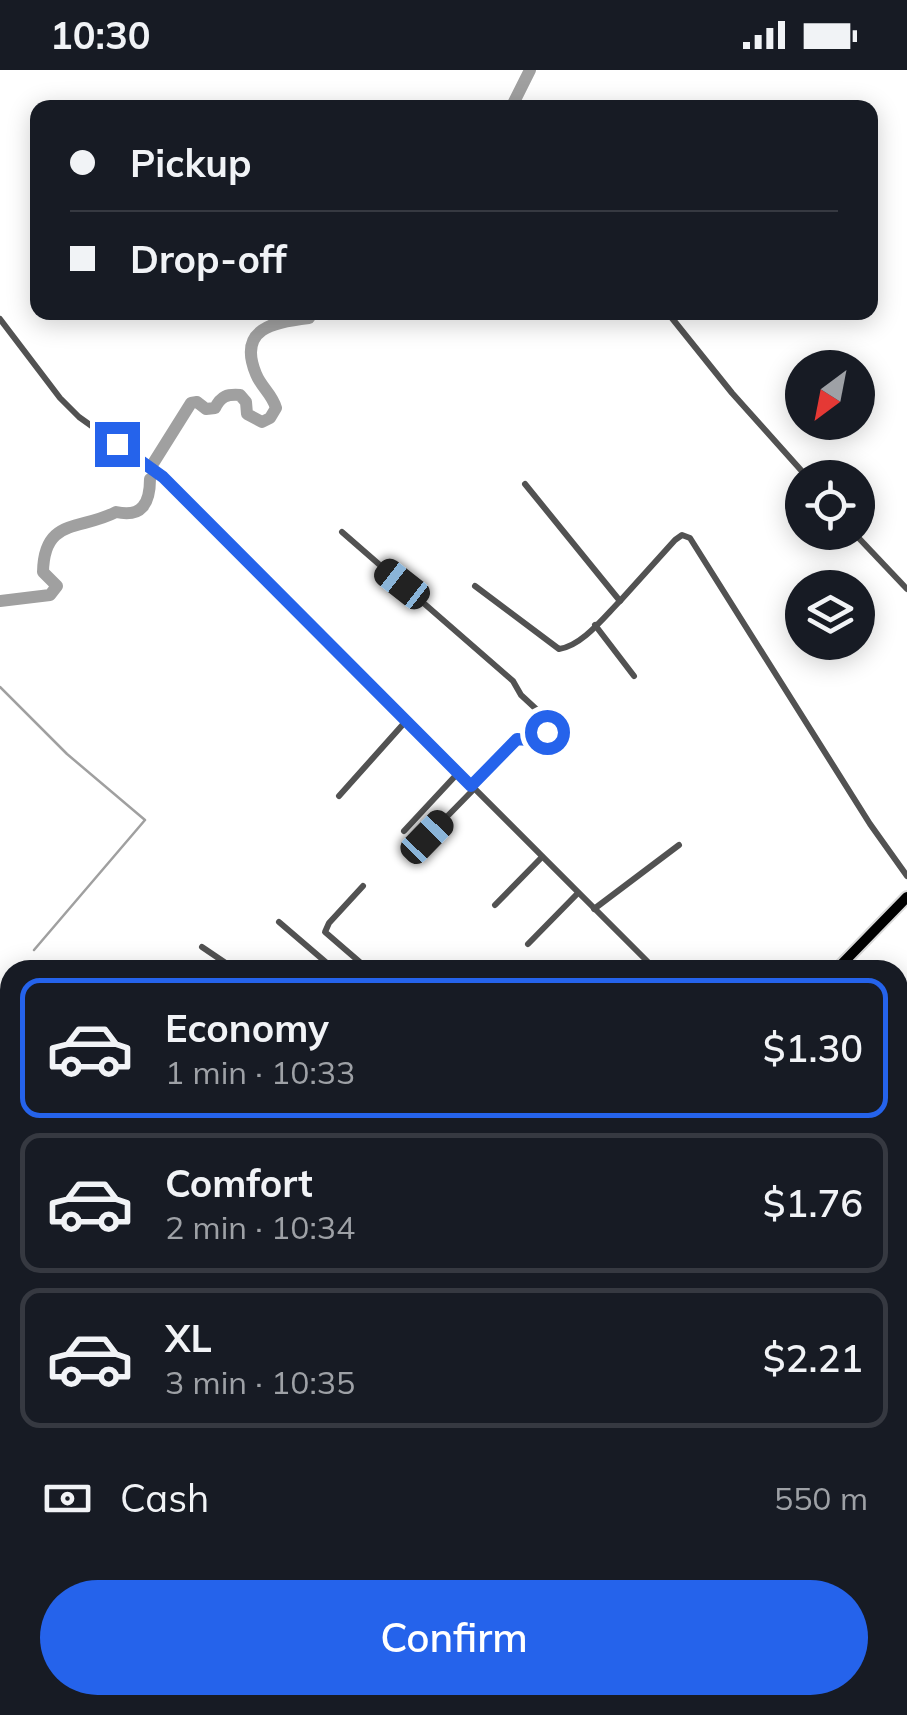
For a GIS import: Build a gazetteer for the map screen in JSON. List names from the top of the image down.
{
  "north": "bottom left",
  "page": {
    "status": "10:30",
    "banner": ["Pickup", "Drop-off"],
    "list": [
      {
        "name": "Economy",
        "note": "1 min · 10:33",
        "value": "$1.30"
      },
      {
        "name": "Comfort",
        "note": "2 min · 10:34",
        "value": "$1.76"
      },
      {
        "name": "XL",
        "note": "3 min · 10:35",
        "value": "$2.21"
      }
    ],
    "pay": ["Cash", "550 m"],
    "buttons": "Confirm"
  }
}
